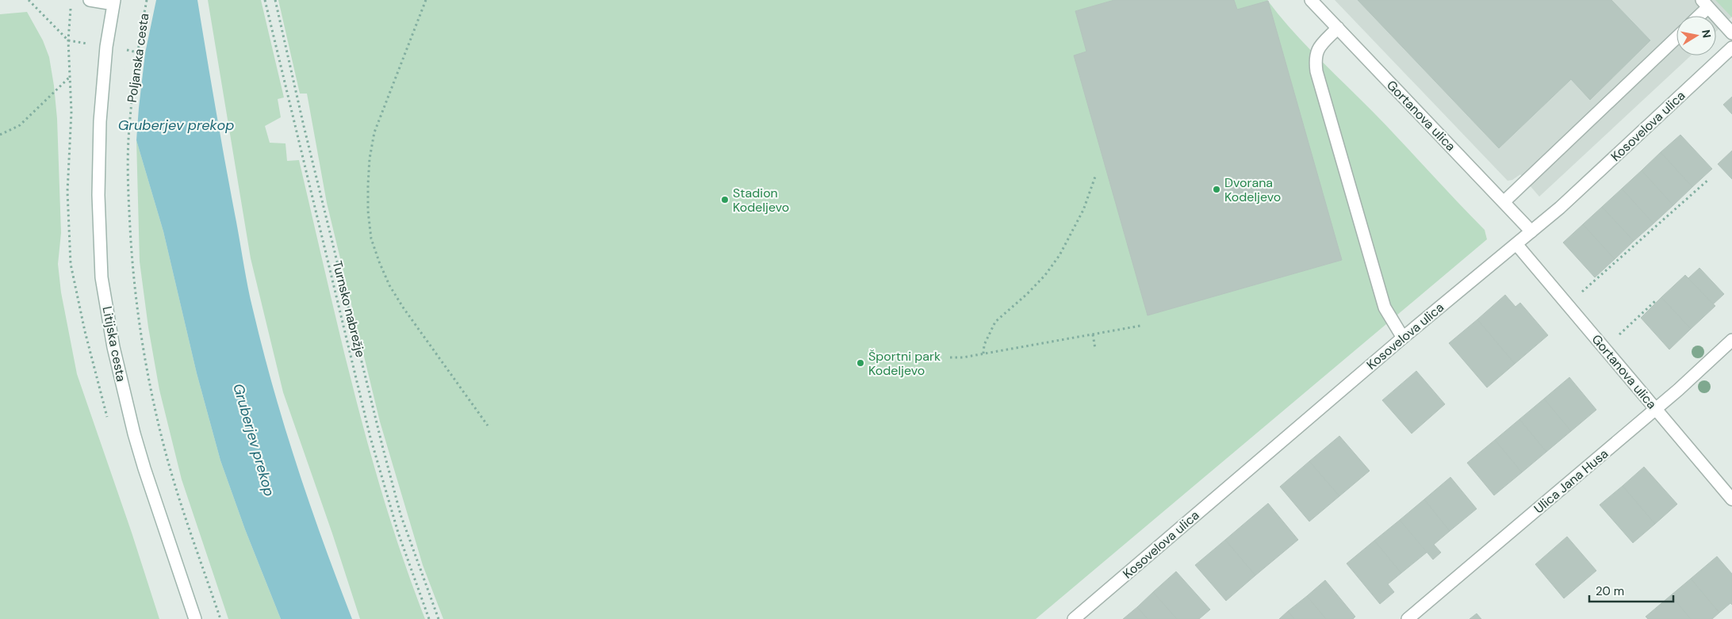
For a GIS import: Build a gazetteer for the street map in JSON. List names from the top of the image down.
{
  "streets": {
    "street": [
      "Gortanova ulica",
      "Kosovelova ulica",
      "Litijska cesta",
      "Ulica Jana Husa"
    ],
    "path": ["Poljanska cesta", "Turnsko nabrežje"]
  },
  "crossings": [
    ["Gortanova ulica", "Kosovelova ulica"],
    ["Gortanova ulica", "Ulica Jana Husa"]
  ],
  "water": ["Gruberjev prekop"],
  "places": ["Dvorana Kodeljevo", "Stadion Kodeljevo", "Športni park Kodeljevo"],
  "scale_bar": "20 m",
  "north": "right"
}
